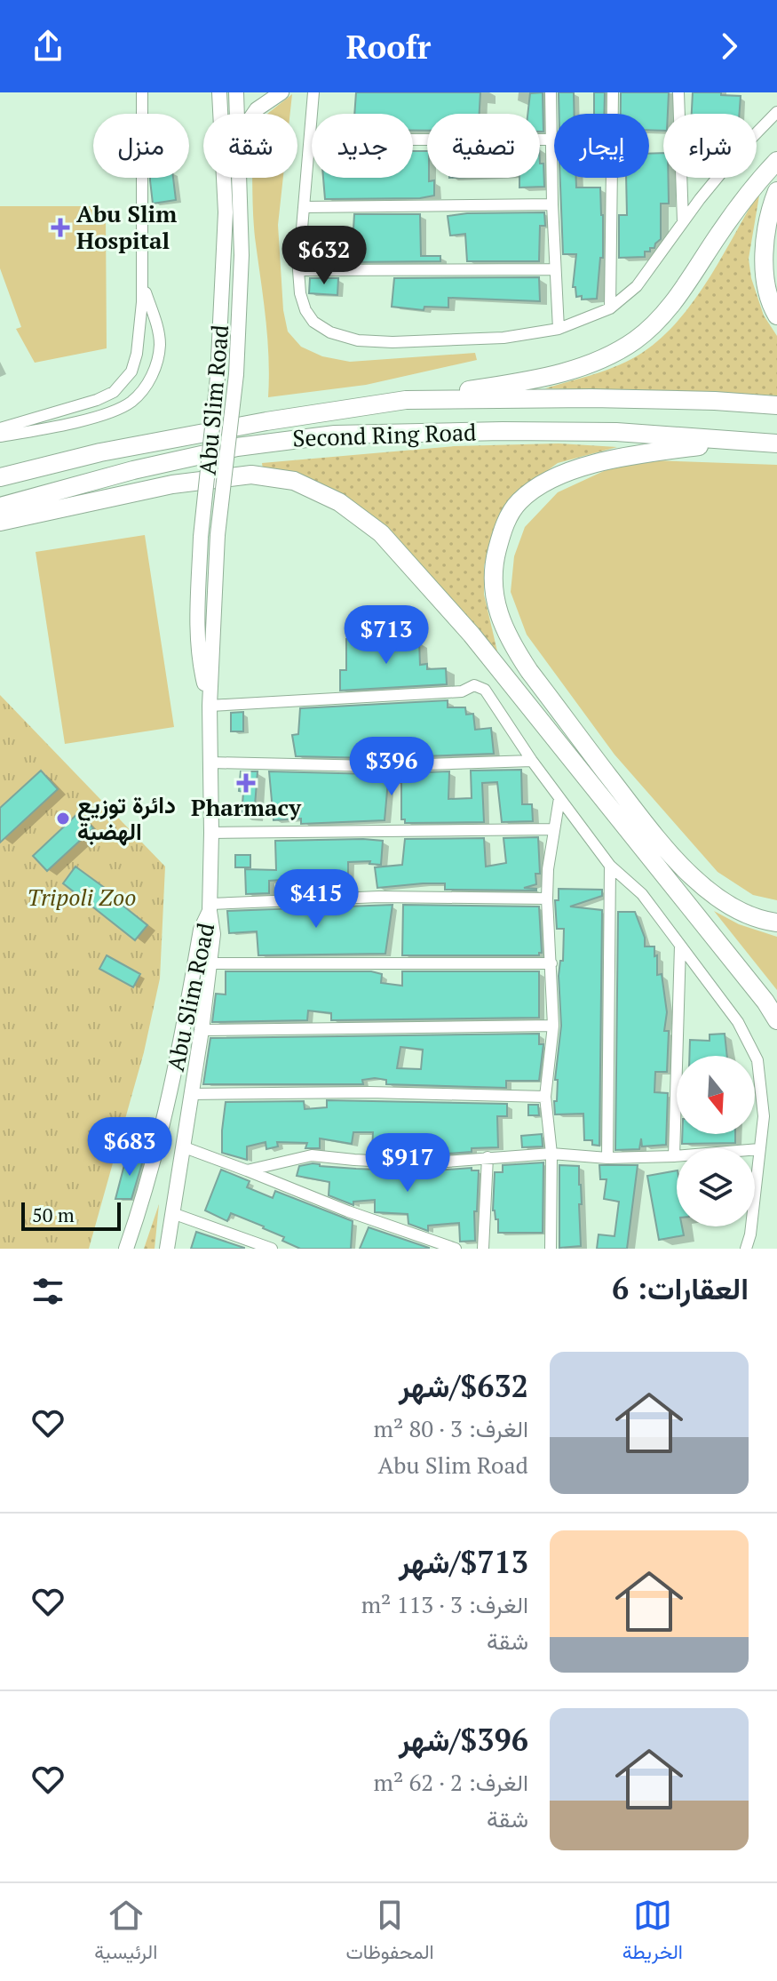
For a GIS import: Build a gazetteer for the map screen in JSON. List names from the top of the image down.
{
  "streets": {
    "highway": ["Second Ring Road"],
    "main road": ["Abu Slim Road"]
  },
  "parks": ["Tripoli Zoo"],
  "places": {
    "health": ["Abu Slim Hospital", "Pharmacy"],
    "other": ["دائرة توزيع الهضبة"]
  },
  "scale_bar": "50 m",
  "north": "bottom",
  "page": {
    "header": "Roofr",
    "chip": [
      "شراء",
      "إيجار",
      "تصفية",
      "جديد",
      "شقة",
      "منزل"
    ],
    "price": [
      "$632",
      "$713",
      "$396",
      "$415",
      "$683",
      "$917"
    ],
    "scale": "50 m",
    "heading": "العقارات: 6",
    "list": [
      {
        "name": "$632/شهر",
        "note": "الغرف: 3 · 80 m² · Abu Slim Road"
      },
      {
        "name": "$713/شهر",
        "note": "الغرف: 3 · 113 m² · شقة"
      },
      {
        "name": "$396/شهر",
        "note": "الغرف: 2 · 62 m² · شقة"
      }
    ],
    "tabs": ["الخريطة", "المحفوظات", "الرئيسية"]
  }
}
